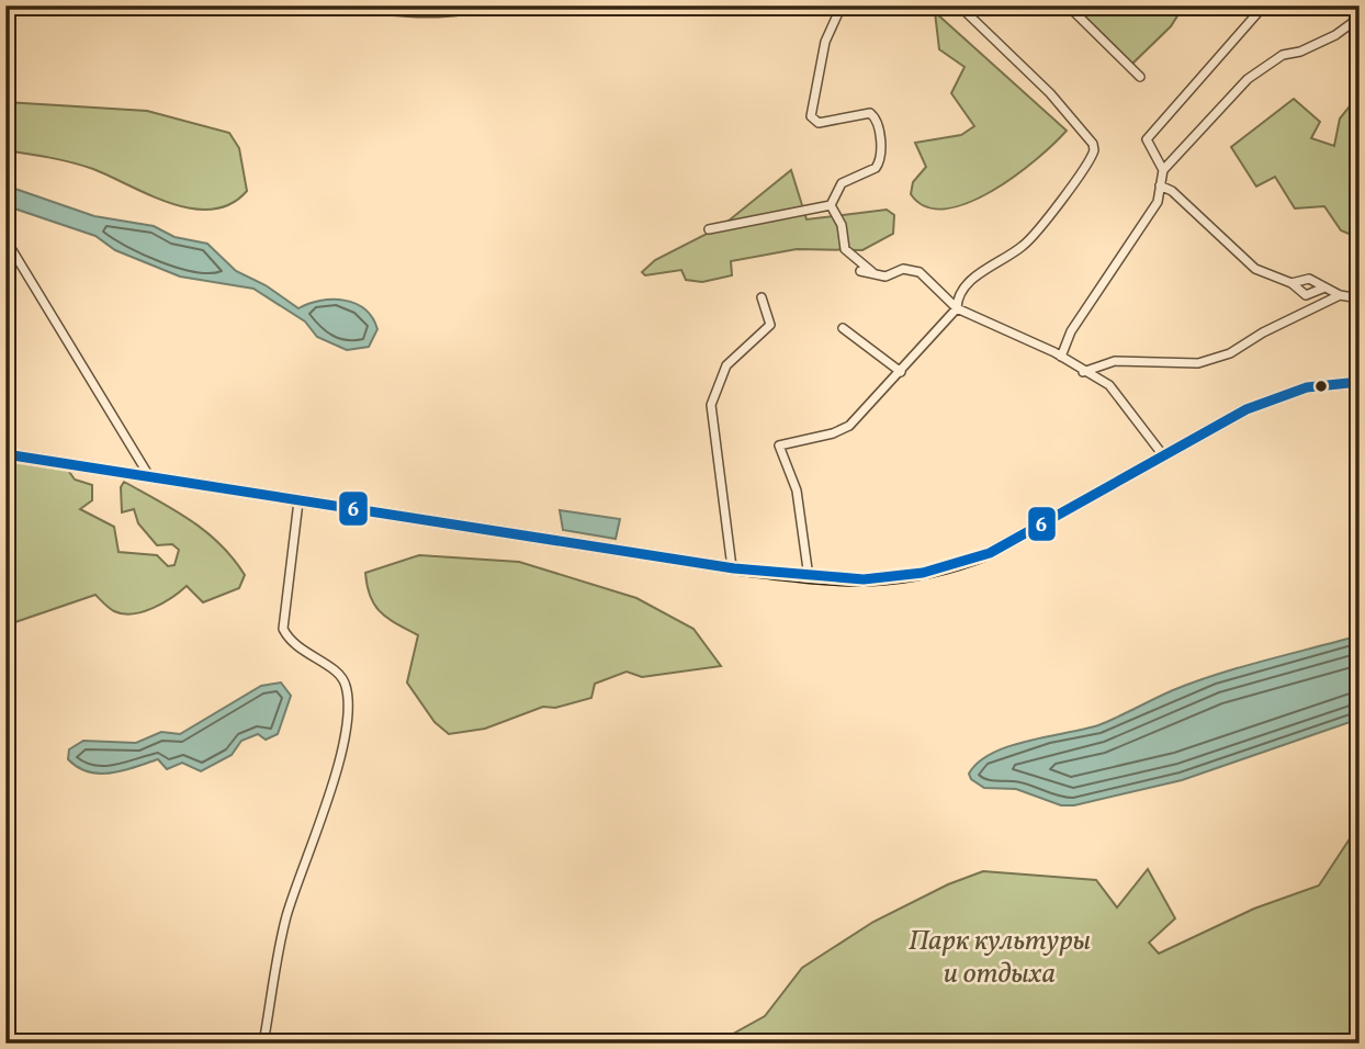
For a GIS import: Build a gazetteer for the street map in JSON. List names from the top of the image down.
{
  "parks": ["Парк культуры и отдыха"],
  "lines": ["transit line 6"]
}
